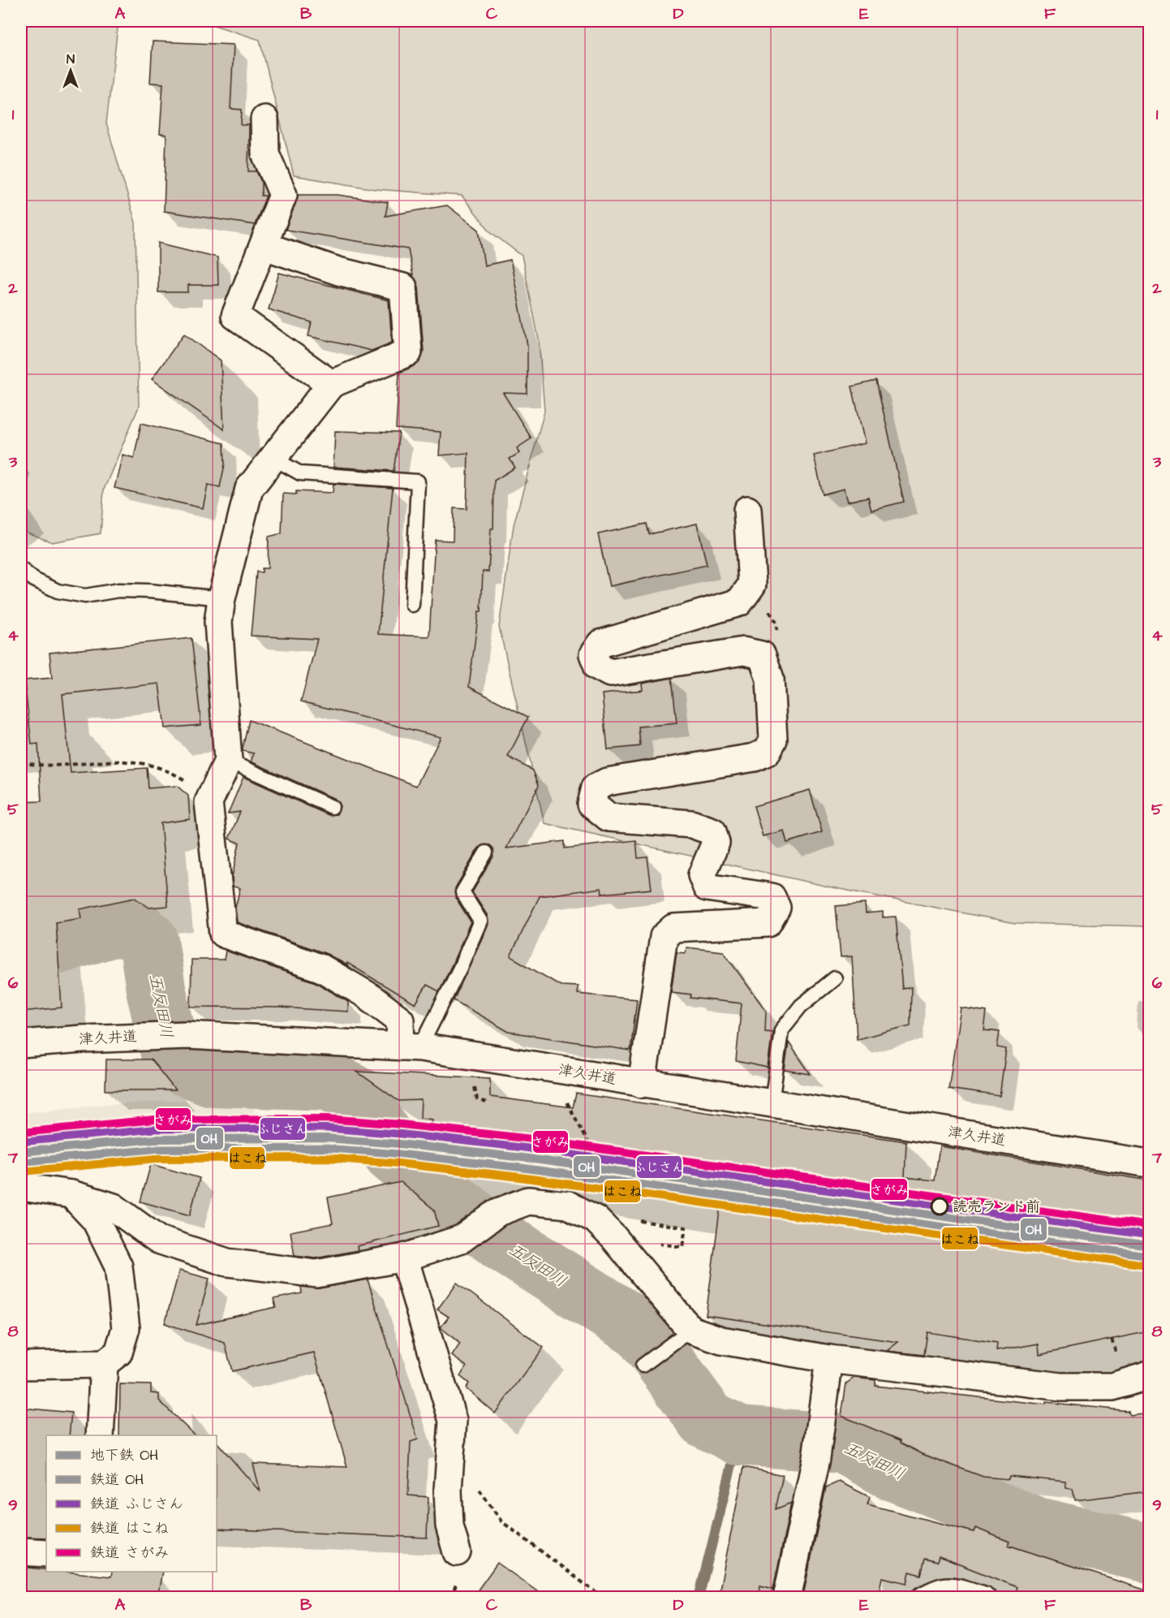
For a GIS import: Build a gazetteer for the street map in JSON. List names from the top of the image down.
{
  "streets": {
    "street": ["津久井道"]
  },
  "water": ["五反田川"],
  "places": ["読売ランド前"],
  "lines": [
    "rail line さがみ",
    "rail line ふじさん",
    "metro line OH",
    "rail line OH",
    "rail line はこね"
  ],
  "legend": [
    "地下鉄 OH",
    "鉄道 OH",
    "鉄道 ふじさん",
    "鉄道 はこね",
    "鉄道 さがみ"
  ],
  "north": "top",
  "grid": {
    "columns": [
      "A",
      "B",
      "C",
      "D",
      "E",
      "F"
    ],
    "rows": [
      "1",
      "2",
      "3",
      "4",
      "5",
      "6",
      "7",
      "8",
      "9"
    ]
  }
}
